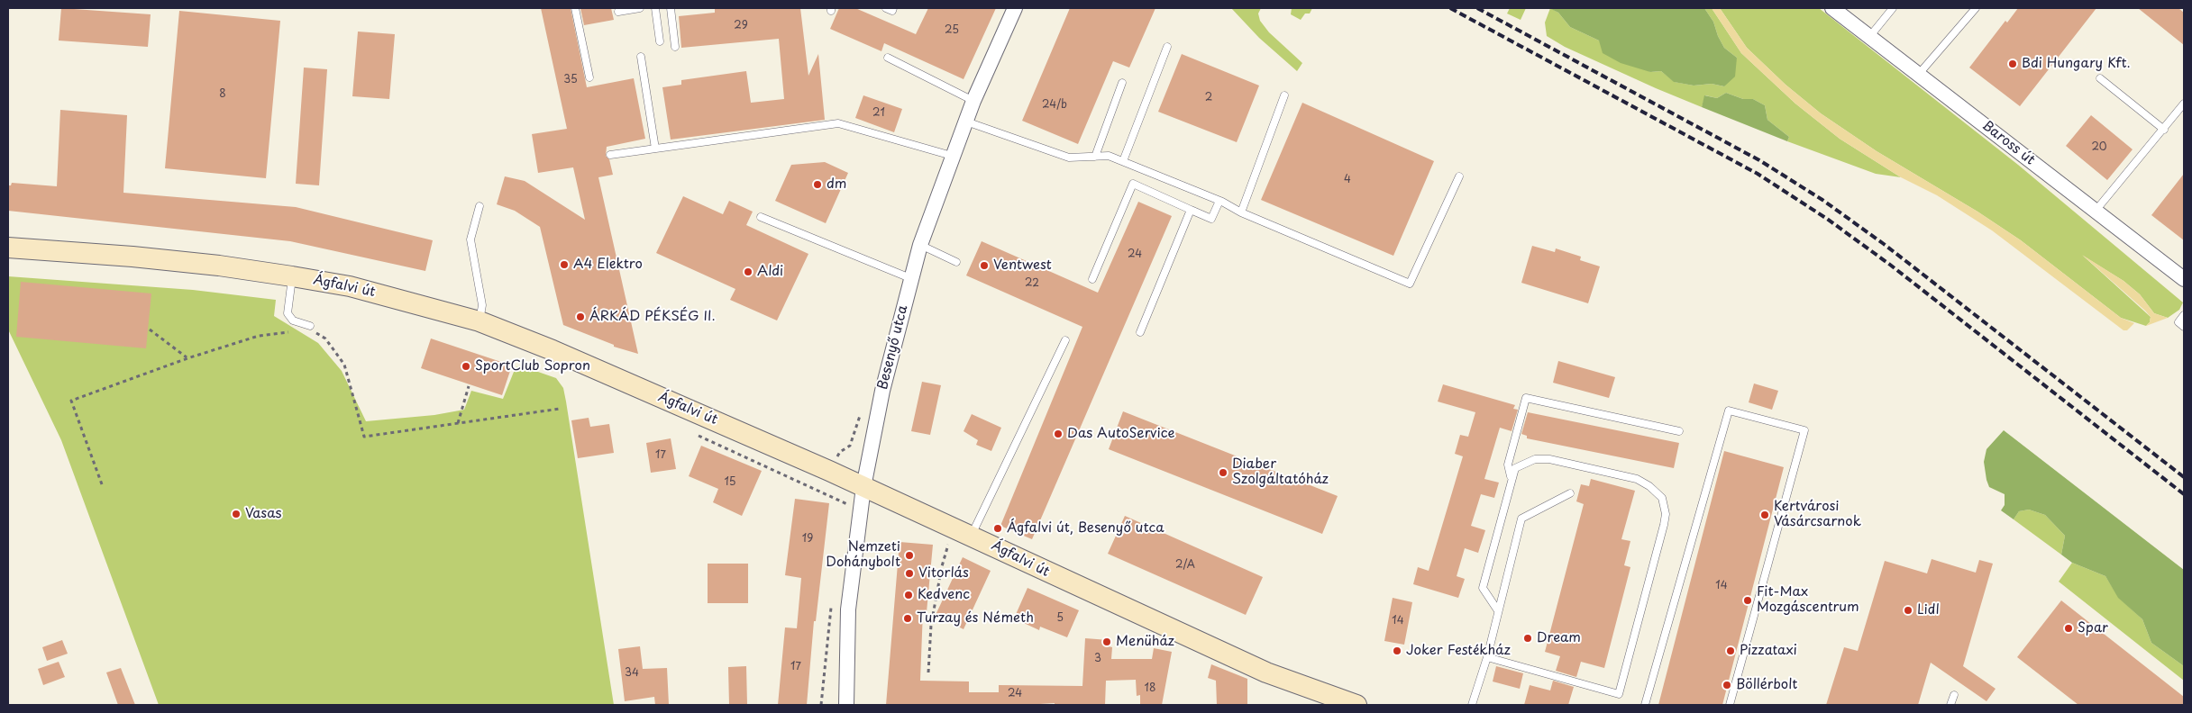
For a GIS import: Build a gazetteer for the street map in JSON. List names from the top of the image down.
{
  "streets": {
    "main road": ["Ágfalvi út"],
    "street": ["Baross út", "Besenyő utca"]
  },
  "crossings": [
    ["Ágfalvi út", "Besenyő utca"]
  ],
  "places": [
    "Bdi Hungary Kft.",
    "dm",
    "A4 Elektro",
    "Ventwest",
    "Aldi",
    "ÁRKÁD PÉKSÉG II.",
    "SportClub Sopron",
    "Das AutoService",
    "Diaber Szolgáltatóház",
    "Vasas",
    "Kertvárosi Vásárcsarnok",
    "Ágfalvi út, Besenyő utca",
    "Nemzeti Dohánybolt",
    "Vitorlás",
    "Kedvenc",
    "Fit-Max Mozgáscentrum",
    "Lidl",
    "Turzay és Németh",
    "Spar",
    "Dream",
    "Menüház",
    "Joker Festékház",
    "Pizzataxi",
    "Böllérbolt"
  ],
  "house_numbers": [
    "29",
    "25",
    "35",
    "8",
    "2",
    "24/b",
    "21",
    "20",
    "4",
    "24",
    "22",
    "17",
    "15",
    "19",
    "2/A",
    "14",
    "5",
    "14",
    "3",
    "17",
    "34",
    "18",
    "24"
  ]
}
